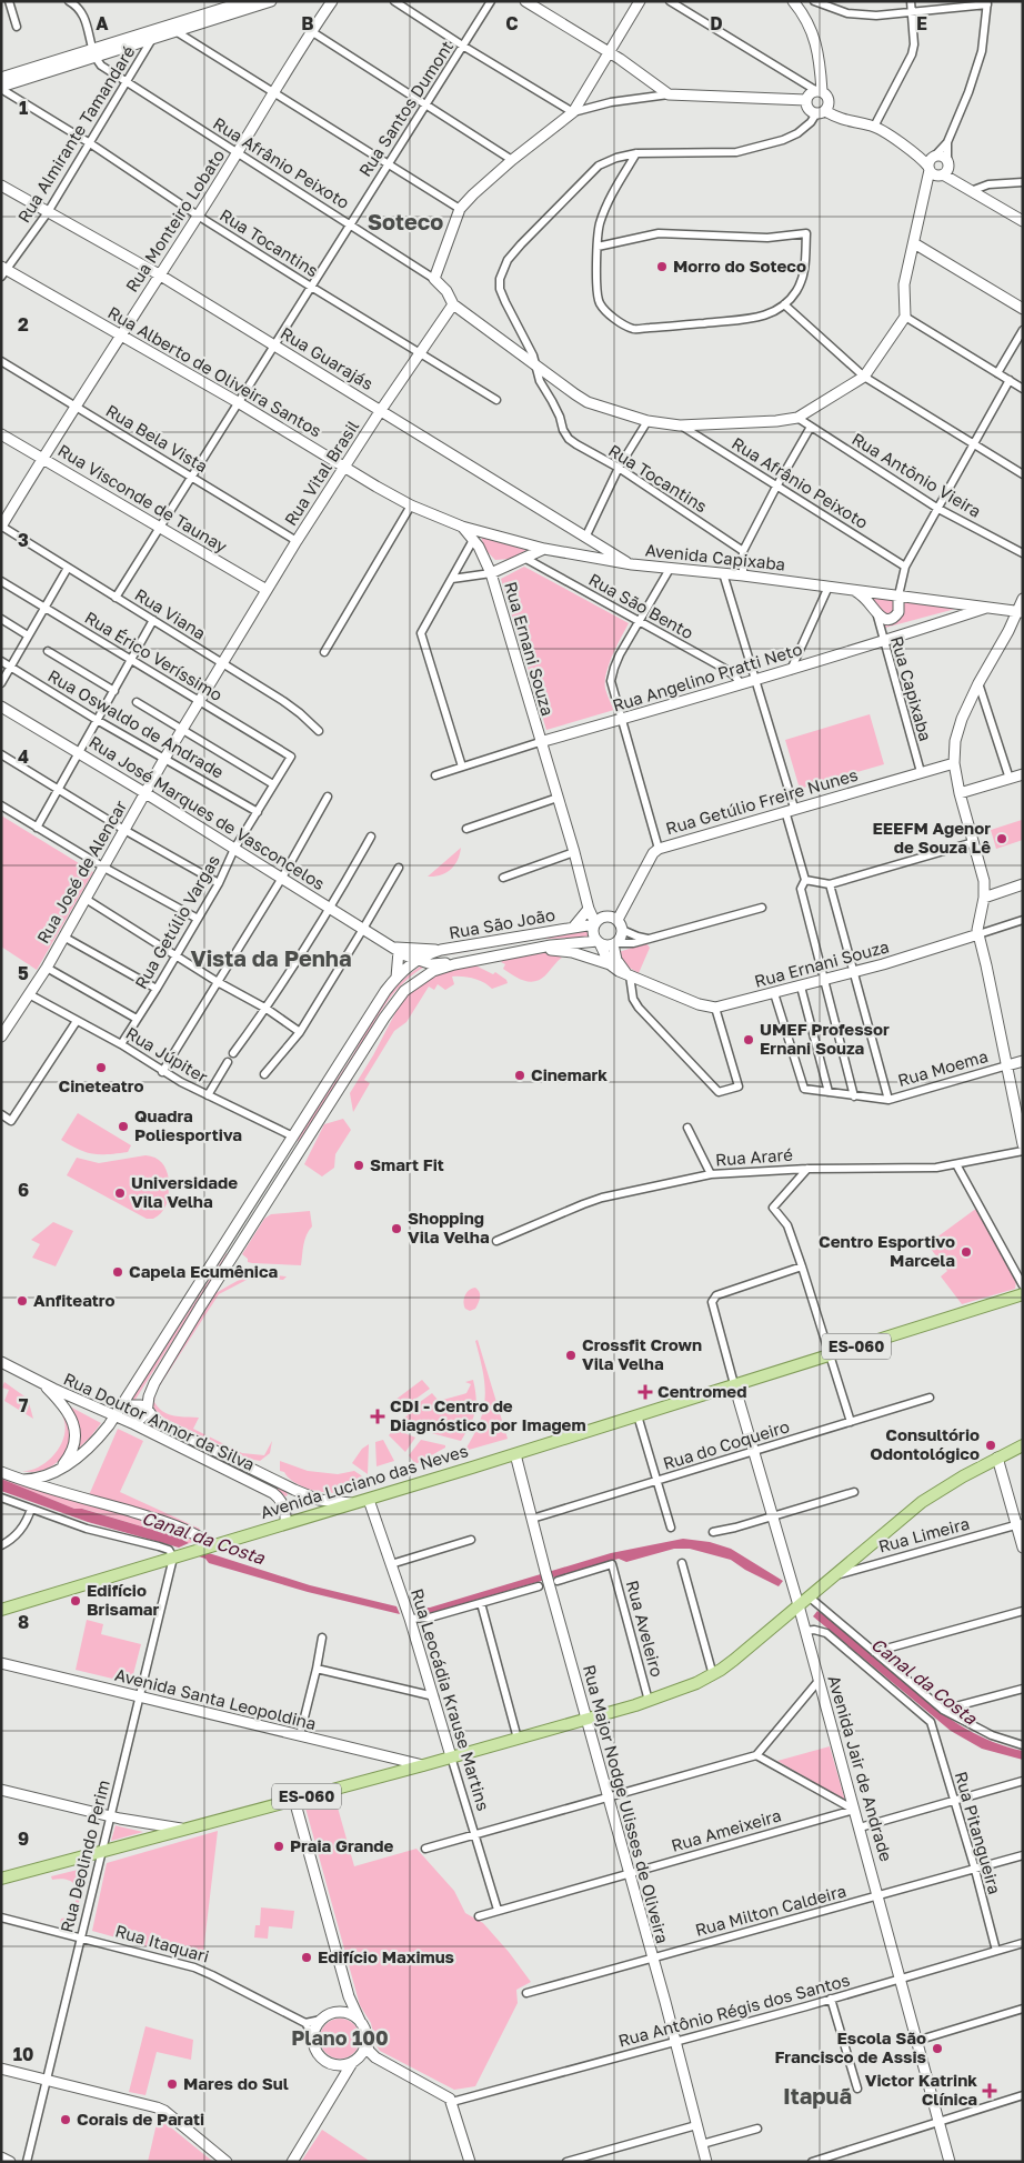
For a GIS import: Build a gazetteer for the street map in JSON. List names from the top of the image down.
{
  "streets": {
    "main road": ["ES-060", "Avenida Luciano das Neves"],
    "street": [
      "Rua Santos Dumont",
      "Rua Almirante Tamandaré",
      "Rua Afrânio Peixoto",
      "Rua Monteiro Lobato",
      "Rua Tocantins",
      "Rua Guarajás",
      "Rua Alberto de Oliveira Santos",
      "Rua Bela Vista",
      "Rua Vital Brasil",
      "Rua Antõnio Vieira",
      "Rua Visconde de Taunay",
      "Avenida Capixaba",
      "Rua São Bento",
      "Rua Viana",
      "Rua Ernani Souza",
      "Rua Érico Veríssimo",
      "Rua Angelino Pratti Neto",
      "Rua Capixaba",
      "Rua Oswaldo de Andrade",
      "Rua Getúlio Freire Nunes",
      "Rua José Marques de Vasconcelos",
      "Rua José de Alencar",
      "Rua Getúlio Vargas",
      "Rua São João",
      "Rua Júpiter",
      "Rua Moema",
      "Rua Araré",
      "Rua Doutor Annor da Silva",
      "Rua do Coqueiro",
      "Rua Limeira",
      "Rua Aveleiro",
      "Avenida Santa Leopoldina",
      "Rua Leocádia Krause Martins",
      "Avenida Jair de Andrade",
      "Rua Major Nodge Ulisses de Oliveira",
      "Rua Ameixeira",
      "Rua Pitangueira",
      "Rua Deolindo Perim",
      "Rua Milton Caldeira",
      "Rua Itaquari",
      "Rua Antônio Régis dos Santos"
    ]
  },
  "crossings": [
    ["Rua Santos Dumont", "Rua Afrânio Peixoto"],
    ["Rua Santos Dumont", "Rua Tocantins"],
    ["Rua Santos Dumont", "Rua Guarajás"],
    ["Rua Santos Dumont", "Rua Alberto de Oliveira Santos"],
    ["Rua Santos Dumont", "Rua Bela Vista"],
    ["Rua Santos Dumont", "Rua Visconde de Taunay"],
    ["Rua Santos Dumont", "Rua Viana"],
    ["Rua Almirante Tamandaré", "Rua Afrânio Peixoto"],
    ["Rua Almirante Tamandaré", "Rua Tocantins"],
    ["Rua Almirante Tamandaré", "Rua Guarajás"],
    ["Rua Almirante Tamandaré", "Rua Alberto de Oliveira Santos"],
    ["Rua Afrânio Peixoto", "Rua Monteiro Lobato"],
    ["Rua Afrânio Peixoto", "Rua Tocantins"],
    ["Rua Afrânio Peixoto", "Rua Vital Brasil"],
    ["Rua Afrânio Peixoto", "Rua Antõnio Vieira"],
    ["Rua Monteiro Lobato", "Rua Tocantins"],
    ["Rua Monteiro Lobato", "Rua Guarajás"],
    ["Rua Monteiro Lobato", "Rua Alberto de Oliveira Santos"],
    ["Rua Monteiro Lobato", "Rua Bela Vista"],
    ["Rua Monteiro Lobato", "Rua Visconde de Taunay"],
    ["Rua Monteiro Lobato", "Rua Viana"],
    ["Rua Tocantins", "Rua Vital Brasil"],
    ["Rua Guarajás", "Rua Vital Brasil"],
    ["Rua Guarajás", "Avenida Capixaba"],
    ["Rua Alberto de Oliveira Santos", "Rua Vital Brasil"],
    ["Rua Alberto de Oliveira Santos", "Avenida Capixaba"],
    ["Rua Bela Vista", "Rua Vital Brasil"],
    ["Rua Vital Brasil", "Rua Visconde de Taunay"],
    ["Rua Vital Brasil", "Rua Viana"],
    ["Rua Vital Brasil", "Rua José de Alencar"],
    ["Avenida Capixaba", "Rua Ernani Souza"],
    ["Avenida Capixaba", "Rua Angelino Pratti Neto"],
    ["Rua São Bento", "Rua Ernani Souza"],
    ["Rua São Bento", "Rua Angelino Pratti Neto"],
    ["Rua Viana", "Rua José de Alencar"],
    ["Rua Ernani Souza", "Rua Angelino Pratti Neto"],
    ["Rua Ernani Souza", "Rua Getúlio Freire Nunes"],
    ["Rua Ernani Souza", "Rua São João"],
    ["Rua Ernani Souza", "Rua Moema"],
    ["Rua Érico Veríssimo", "Rua José de Alencar"],
    ["Rua Érico Veríssimo", "Rua Getúlio Vargas"],
    ["Rua Angelino Pratti Neto", "Rua Capixaba"],
    ["Rua Capixaba", "Rua Getúlio Freire Nunes"],
    ["Rua Oswaldo de Andrade", "Rua José de Alencar"],
    ["Rua Oswaldo de Andrade", "Rua Getúlio Vargas"],
    ["Rua Getúlio Freire Nunes", "Rua São João"],
    ["Rua José Marques de Vasconcelos", "Rua José de Alencar"],
    ["Rua José Marques de Vasconcelos", "Rua Getúlio Vargas"],
    ["Rua José Marques de Vasconcelos", "Rua São João"],
    ["Rua José de Alencar", "Rua Júpiter"],
    ["Rua Getúlio Vargas", "Rua Júpiter"],
    ["ES-060", "Rua Limeira"],
    ["ES-060", "Rua Aveleiro"],
    ["ES-060", "Avenida Santa Leopoldina"],
    ["ES-060", "Rua Leocádia Krause Martins"],
    ["ES-060", "Avenida Jair de Andrade"],
    ["ES-060", "Rua Major Nodge Ulisses de Oliveira"],
    ["ES-060", "Rua Deolindo Perim"],
    ["Rua Doutor Annor da Silva", "Avenida Luciano das Neves"],
    ["Rua do Coqueiro", "Avenida Jair de Andrade"],
    ["Rua do Coqueiro", "Rua Major Nodge Ulisses de Oliveira"],
    ["Avenida Luciano das Neves", "Rua Leocádia Krause Martins"],
    ["Avenida Luciano das Neves", "Avenida Jair de Andrade"],
    ["Avenida Luciano das Neves", "Rua Major Nodge Ulisses de Oliveira"],
    ["Avenida Luciano das Neves", "Rua Deolindo Perim"],
    ["Rua Aveleiro", "Rua Major Nodge Ulisses de Oliveira"],
    ["Avenida Santa Leopoldina", "Rua Deolindo Perim"],
    ["Rua Leocádia Krause Martins", "Rua Ameixeira"],
    ["Avenida Jair de Andrade", "Rua Ameixeira"],
    ["Avenida Jair de Andrade", "Rua Pitangueira"],
    ["Avenida Jair de Andrade", "Rua Milton Caldeira"],
    ["Avenida Jair de Andrade", "Rua Antônio Régis dos Santos"],
    ["Rua Major Nodge Ulisses de Oliveira", "Rua Ameixeira"],
    ["Rua Major Nodge Ulisses de Oliveira", "Rua Milton Caldeira"],
    ["Rua Major Nodge Ulisses de Oliveira", "Rua Antônio Régis dos Santos"],
    ["Rua Pitangueira", "Rua Milton Caldeira"],
    ["Rua Pitangueira", "Rua Antônio Régis dos Santos"],
    ["Rua Deolindo Perim", "Rua Itaquari"]
  ],
  "districts": [
    "Soteco",
    "Vista da Penha",
    "Plano 100",
    "Itapuã"
  ],
  "water": ["Canal da Costa"],
  "places": {
    "other": [
      "Morro do Soteco",
      "EEEFM Agenor de Souza Lê",
      "UMEF Professor Ernani Souza",
      "Cineteatro",
      "Cinemark",
      "Quadra Poliesportiva",
      "Smart Fit",
      "Universidade Vila Velha",
      "Shopping Vila Velha",
      "Centro Esportivo Marcela",
      "Capela Ecumênica",
      "Anfiteatro",
      "Crossfit Crown Vila Velha",
      "Consultório Odontológico",
      "Edifício Brisamar",
      "Praia Grande",
      "Edifício Maximus",
      "Escola São Francisco de Assis",
      "Mares do Sul",
      "Corais de Parati"
    ],
    "health": ["Centromed", "CDI - Centro de Diagnóstico por Imagem", "Victor Katrink Clínica"]
  },
  "grid": {
    "columns": [
      "A",
      "B",
      "C",
      "D",
      "E"
    ],
    "rows": [
      "1",
      "2",
      "3",
      "4",
      "5",
      "6",
      "7",
      "8",
      "9",
      "10"
    ]
  }
}
